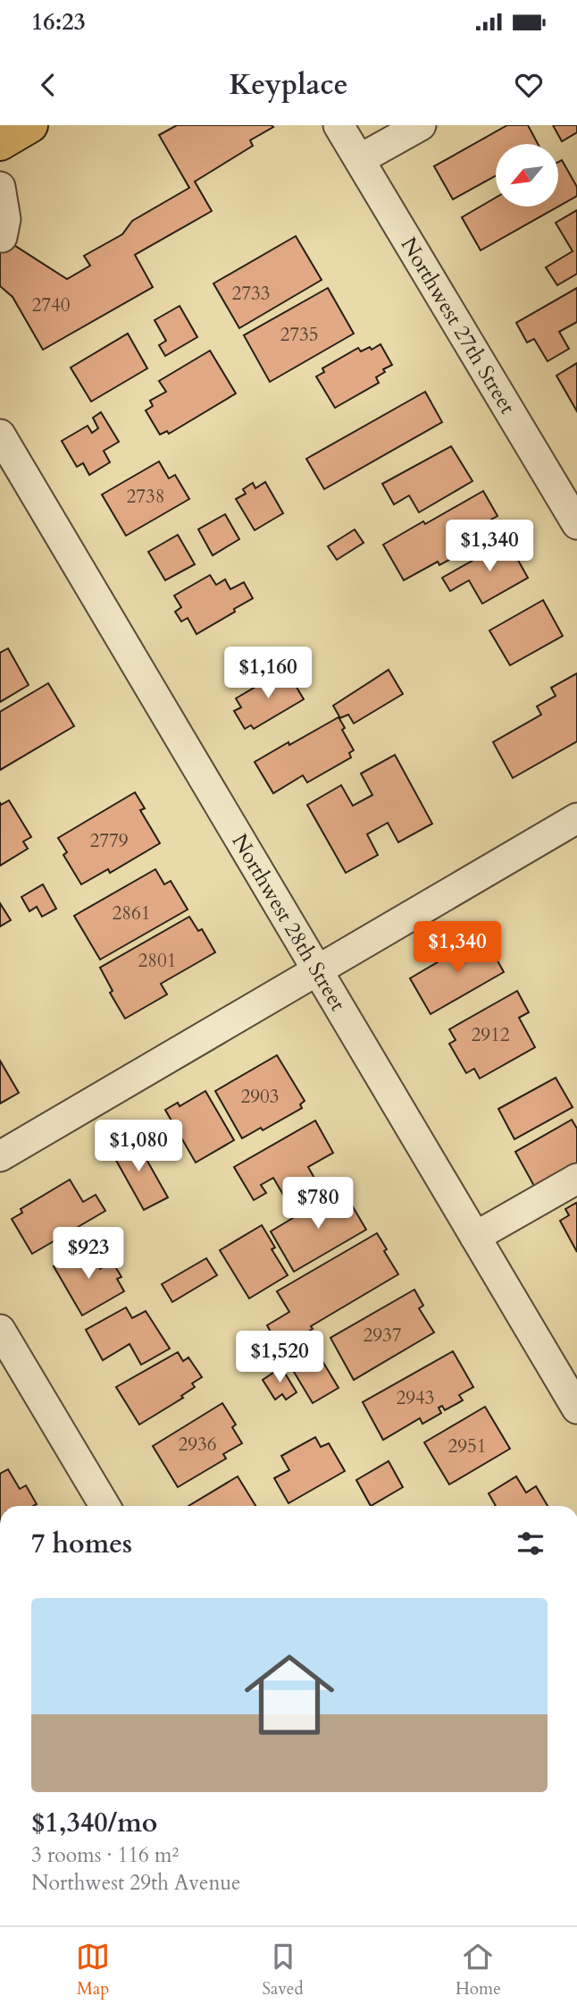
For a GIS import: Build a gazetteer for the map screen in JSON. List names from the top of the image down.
{
  "streets": {
    "street": ["Northwest 27th Street", "Northwest 28th Street"]
  },
  "house_numbers": [
    "2733",
    "2740",
    "2735",
    "2738",
    "2779",
    "2861",
    "2801",
    "2912",
    "2903",
    "2937",
    "2943",
    "2936",
    "2951"
  ],
  "north": "bottom left",
  "page": {
    "status": "16:23",
    "header": "Keyplace",
    "price": [
      "$1,340",
      "$1,160",
      "$1,340",
      "$1,080",
      "$780",
      "$923",
      "$1,520"
    ],
    "heading": "7 homes",
    "list": [
      {
        "name": "$1,340/mo",
        "note": "3 rooms · 116 m² · Northwest 29th Avenue"
      }
    ],
    "tabs": ["Map", "Saved", "Home"]
  }
}
